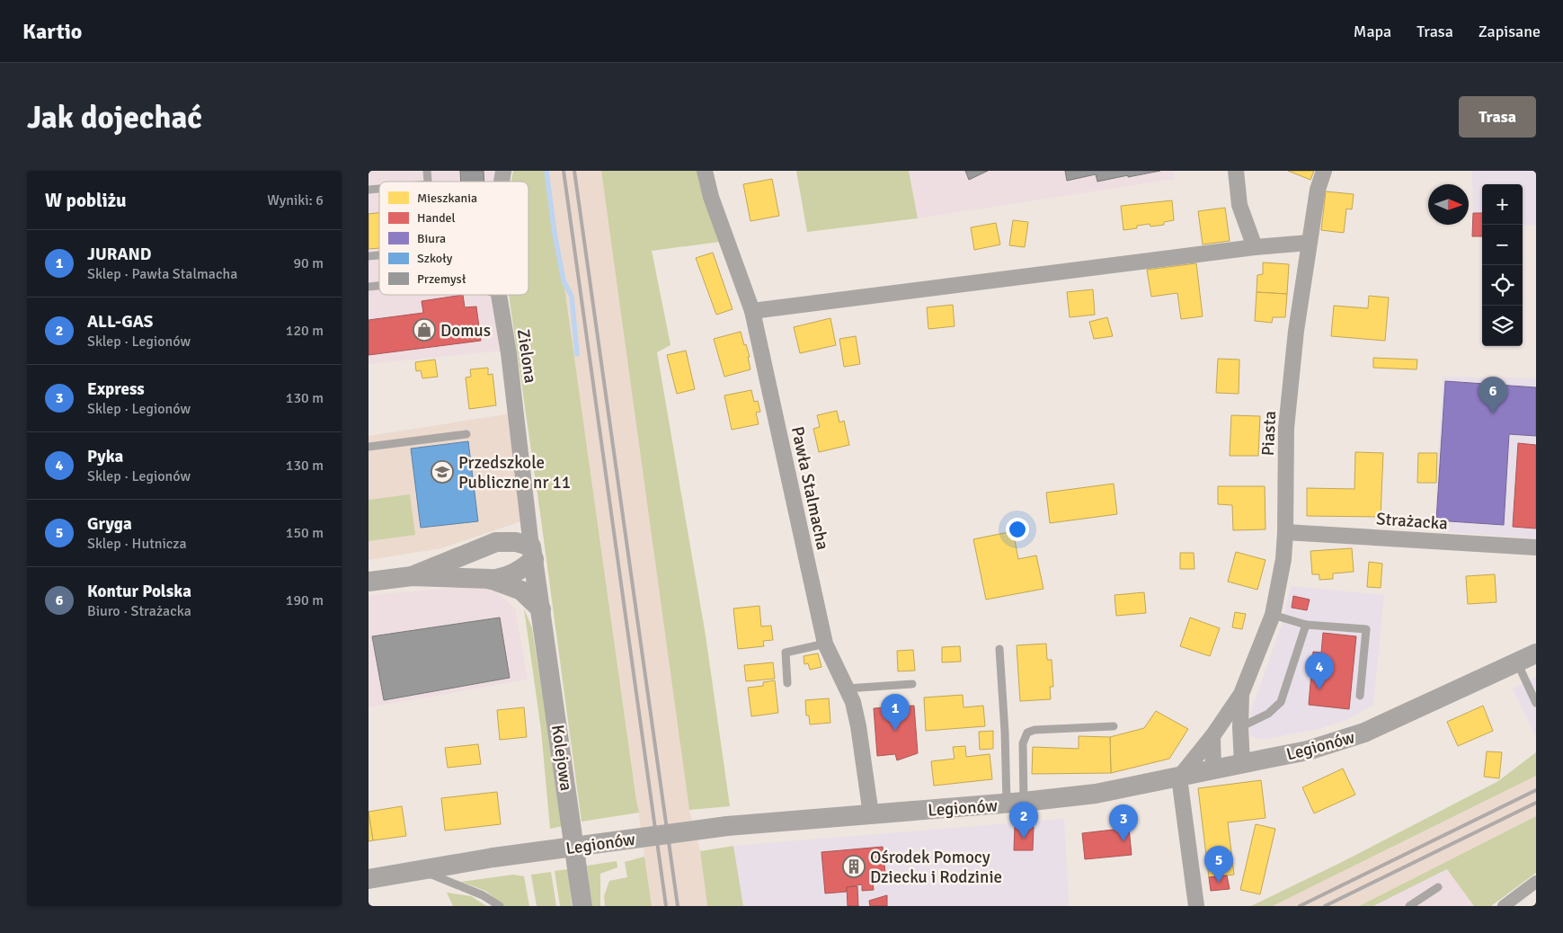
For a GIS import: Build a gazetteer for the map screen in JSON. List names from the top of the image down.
{
  "streets": {
    "street": [
      "Zielona",
      "Piasta",
      "Pawła Stalmacha",
      "Strażacka",
      "Legionów",
      "Kolejowa"
    ]
  },
  "crossings": [
    ["Zielona", "Kolejowa"],
    ["Piasta", "Strażacka"],
    ["Piasta", "Legionów"],
    ["Pawła Stalmacha", "Legionów"]
  ],
  "places": {
    "shop": ["Domus"],
    "school or university": ["Przedszkole Publiczne nr 11"],
    "building": ["Ośrodek Pomocy Dziecku i Rodzinie"]
  },
  "legend": [
    "Mieszkania",
    "Handel",
    "Biura",
    "Szkoły",
    "Przemysł"
  ],
  "north": "right",
  "page": {
    "header": "Kartio",
    "nav": ["Mapa", "Trasa", "Zapisane"],
    "buttons": "Trasa",
    "title": "Jak dojechać",
    "heading": ["W pobliżu", "Wyniki: 6"],
    "map_buttons": ["+", "−"],
    "list": [
      {
        "mark": "1",
        "name": "JURAND",
        "note": "Sklep · Pawła Stalmacha",
        "value": "90 m"
      },
      {
        "mark": "2",
        "name": "ALL-GAS",
        "note": "Sklep · Legionów",
        "value": "120 m"
      },
      {
        "mark": "3",
        "name": "Express",
        "note": "Sklep · Legionów",
        "value": "130 m"
      },
      {
        "mark": "4",
        "name": "Pyka",
        "note": "Sklep · Legionów",
        "value": "130 m"
      },
      {
        "mark": "5",
        "name": "Gryga",
        "note": "Sklep · Hutnicza",
        "value": "150 m"
      },
      {
        "mark": "6",
        "name": "Kontur Polska",
        "note": "Biuro · Strażacka",
        "value": "190 m"
      }
    ],
    "pins": [
      "6",
      "4",
      "1",
      "2",
      "3",
      "5"
    ]
  }
}
